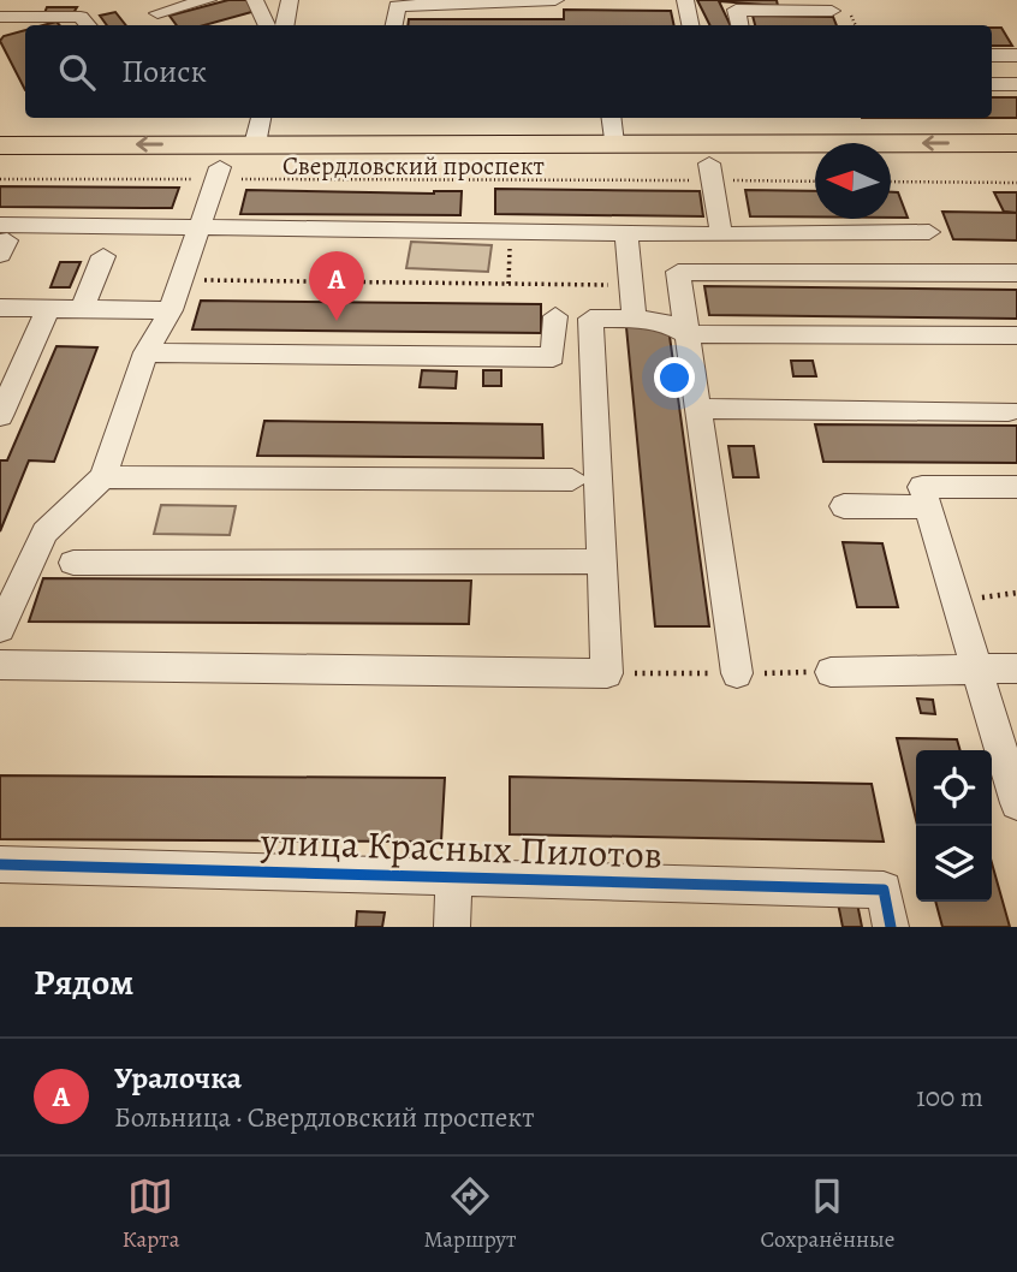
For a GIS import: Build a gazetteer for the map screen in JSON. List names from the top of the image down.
{
  "streets": {
    "main road": ["Свердловский проспект"],
    "street": ["улица Красных Пилотов"]
  },
  "north": "left",
  "page": {
    "search": "Поиск",
    "pins": "A",
    "heading": "Рядом",
    "list": [
      {
        "mark": "A",
        "name": "Уралочка",
        "note": "Больница · Свердловский проспект",
        "value": "100 m"
      }
    ],
    "nav": ["Карта", "Маршрут", "Сохранённые"]
  }
}
